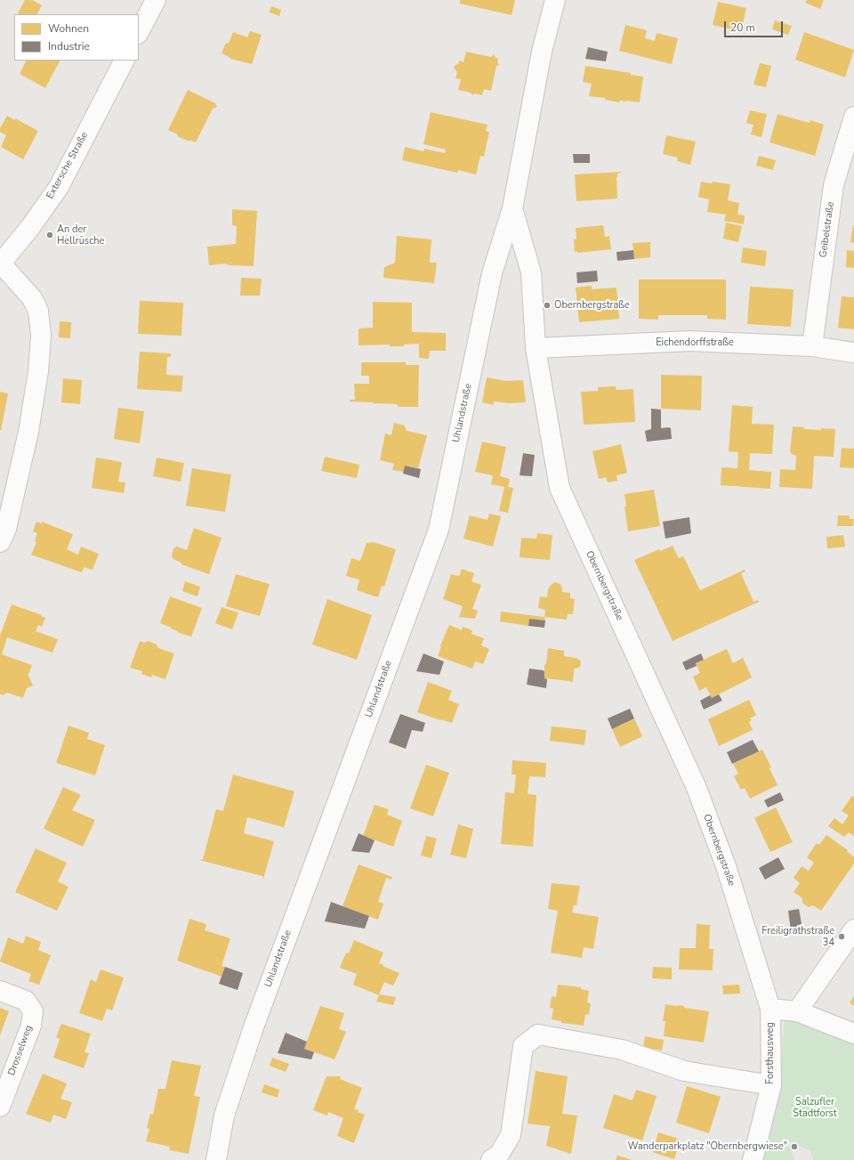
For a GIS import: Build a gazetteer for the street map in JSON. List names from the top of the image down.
{
  "streets": {
    "street": [
      "Extersche Straße",
      "Geibelstraße",
      "Eichendorffstraße",
      "Uhlandstraße",
      "Obernbergstraße",
      "Drosselweg",
      "Forsthausweg"
    ]
  },
  "crossings": [
    ["Geibelstraße", "Eichendorffstraße"],
    ["Eichendorffstraße", "Obernbergstraße"],
    ["Uhlandstraße", "Obernbergstraße"],
    ["Obernbergstraße", "Forsthausweg"]
  ],
  "parks": ["Salzufler Stadtforst"],
  "places": [
    "An der Hellrüsche",
    "Obernbergstraße",
    "Freiligrathstraße 34",
    "Wanderparkplatz \"Obernbergwiese\""
  ],
  "legend": ["Wohnen", "Industrie"],
  "scale_bar": "20 m"
}
